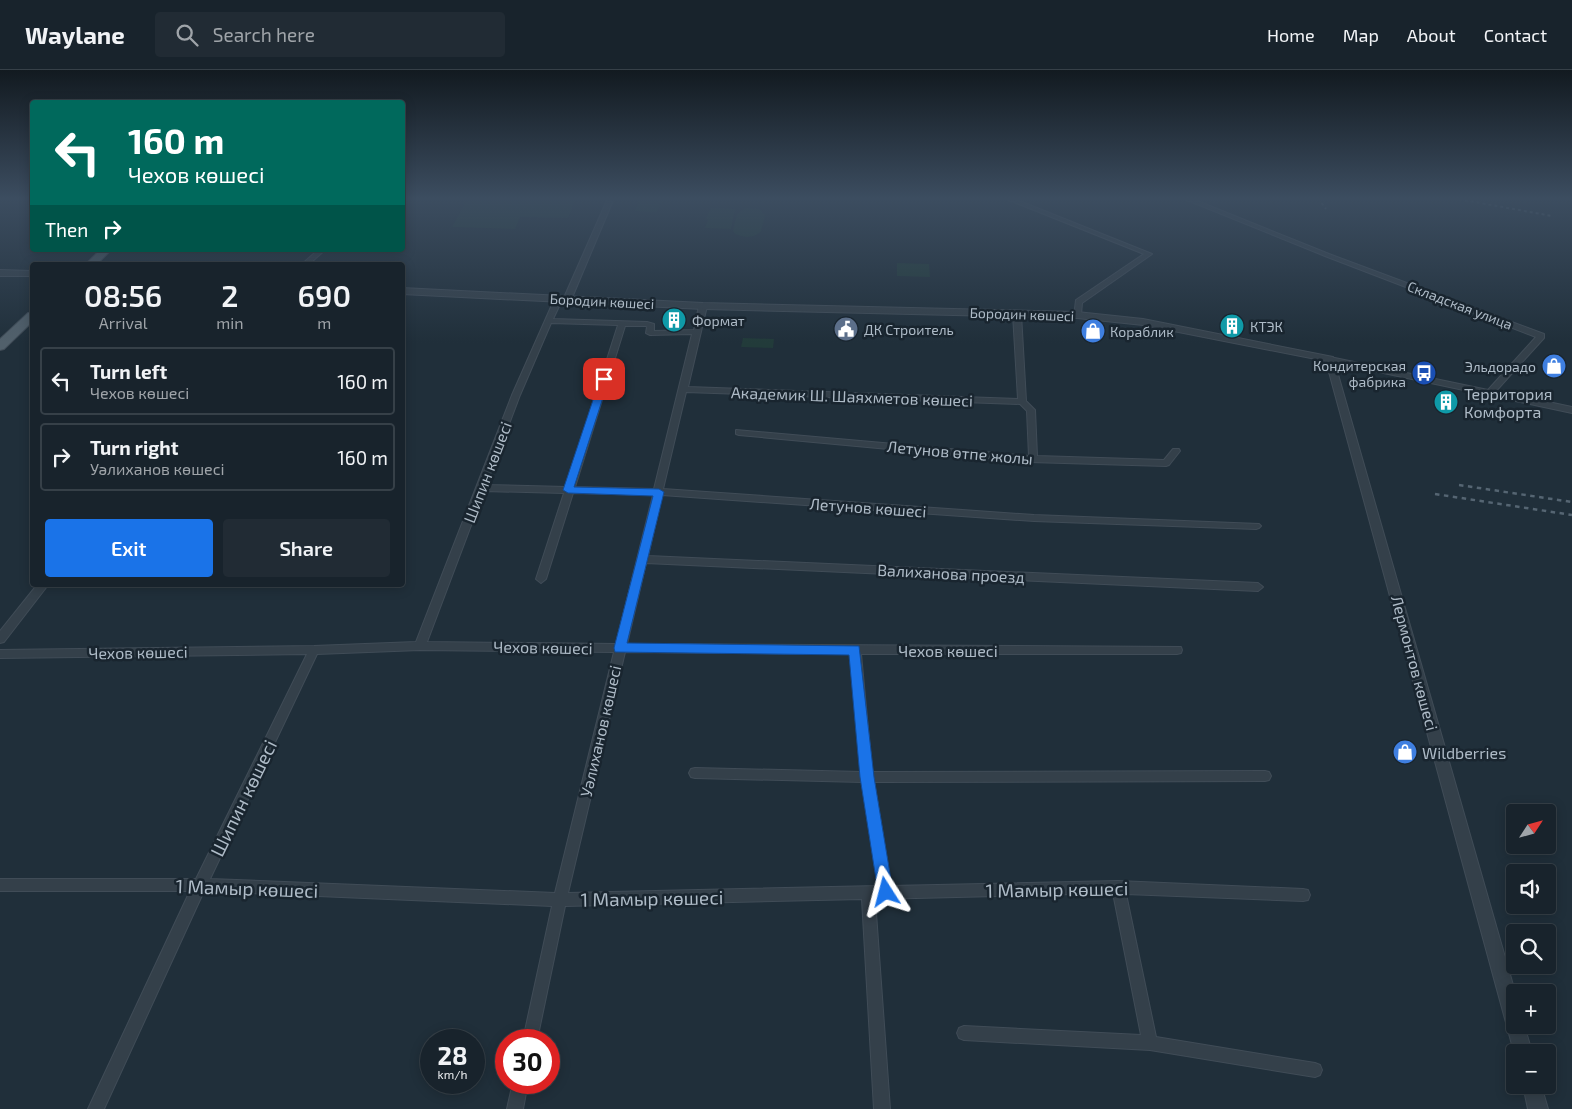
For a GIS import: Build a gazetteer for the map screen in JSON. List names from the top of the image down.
{
  "streets": {
    "street": [
      "Бородин көшесі",
      "Складская улица",
      "Академик Ш. Шаяхметов көшесі",
      "Летунов өтпе жолы",
      "Шипин көшесі",
      "Летунов көшесі",
      "Валиханова проезд",
      "Чехов көшесі",
      "Лермонтов көшесі",
      "Уәлиханов көшесі",
      "1 Мамыр көшесі"
    ]
  },
  "crossings": [
    ["Бородин көшесі", "Складская улица"],
    ["Бородин көшесі", "Шипин көшесі"],
    ["Бородин көшесі", "Лермонтов көшесі"],
    ["Бородин көшесі", "Уәлиханов көшесі"],
    ["Академик Ш. Шаяхметов көшесі", "Уәлиханов көшесі"],
    ["Шипин көшесі", "Летунов көшесі"],
    ["Шипин көшесі", "Чехов көшесі"],
    ["Шипин көшесі", "1 Мамыр көшесі"],
    ["Летунов көшесі", "Уәлиханов көшесі"],
    ["Валиханова проезд", "Уәлиханов көшесі"],
    ["Чехов көшесі", "Уәлиханов көшесі"],
    ["Уәлиханов көшесі", "1 Мамыр көшесі"]
  ],
  "places": {
    "building": ["Формат", "КТЭК", "Территория Комфорта"],
    "public building": ["ДК Строитель"],
    "shop": ["Кораблик", "Эльдорадо", "Wildberries"],
    "bus stop": ["Кондитерская фабрика"]
  },
  "north": "top right",
  "page": {
    "header": "Waylane",
    "search": "Search here",
    "nav": [
      "Home",
      "Map",
      "About",
      "Contact"
    ],
    "turn": ["160 m", "Чехов көшесі"],
    "then": "Then",
    "eta": [
      "08:56",
      "Arrival",
      "2",
      "min",
      "690",
      "m"
    ],
    "list": [
      {
        "name": "Turn left",
        "note": "Чехов көшесі",
        "value": "160 m"
      },
      {
        "name": "Turn right",
        "note": "Уәлиханов көшесі",
        "value": "160 m"
      }
    ],
    "buttons": ["Exit", "Share"],
    "map_buttons": ["+", "−"],
    "speed": "28 km/h",
    "limit": "30"
  }
}
